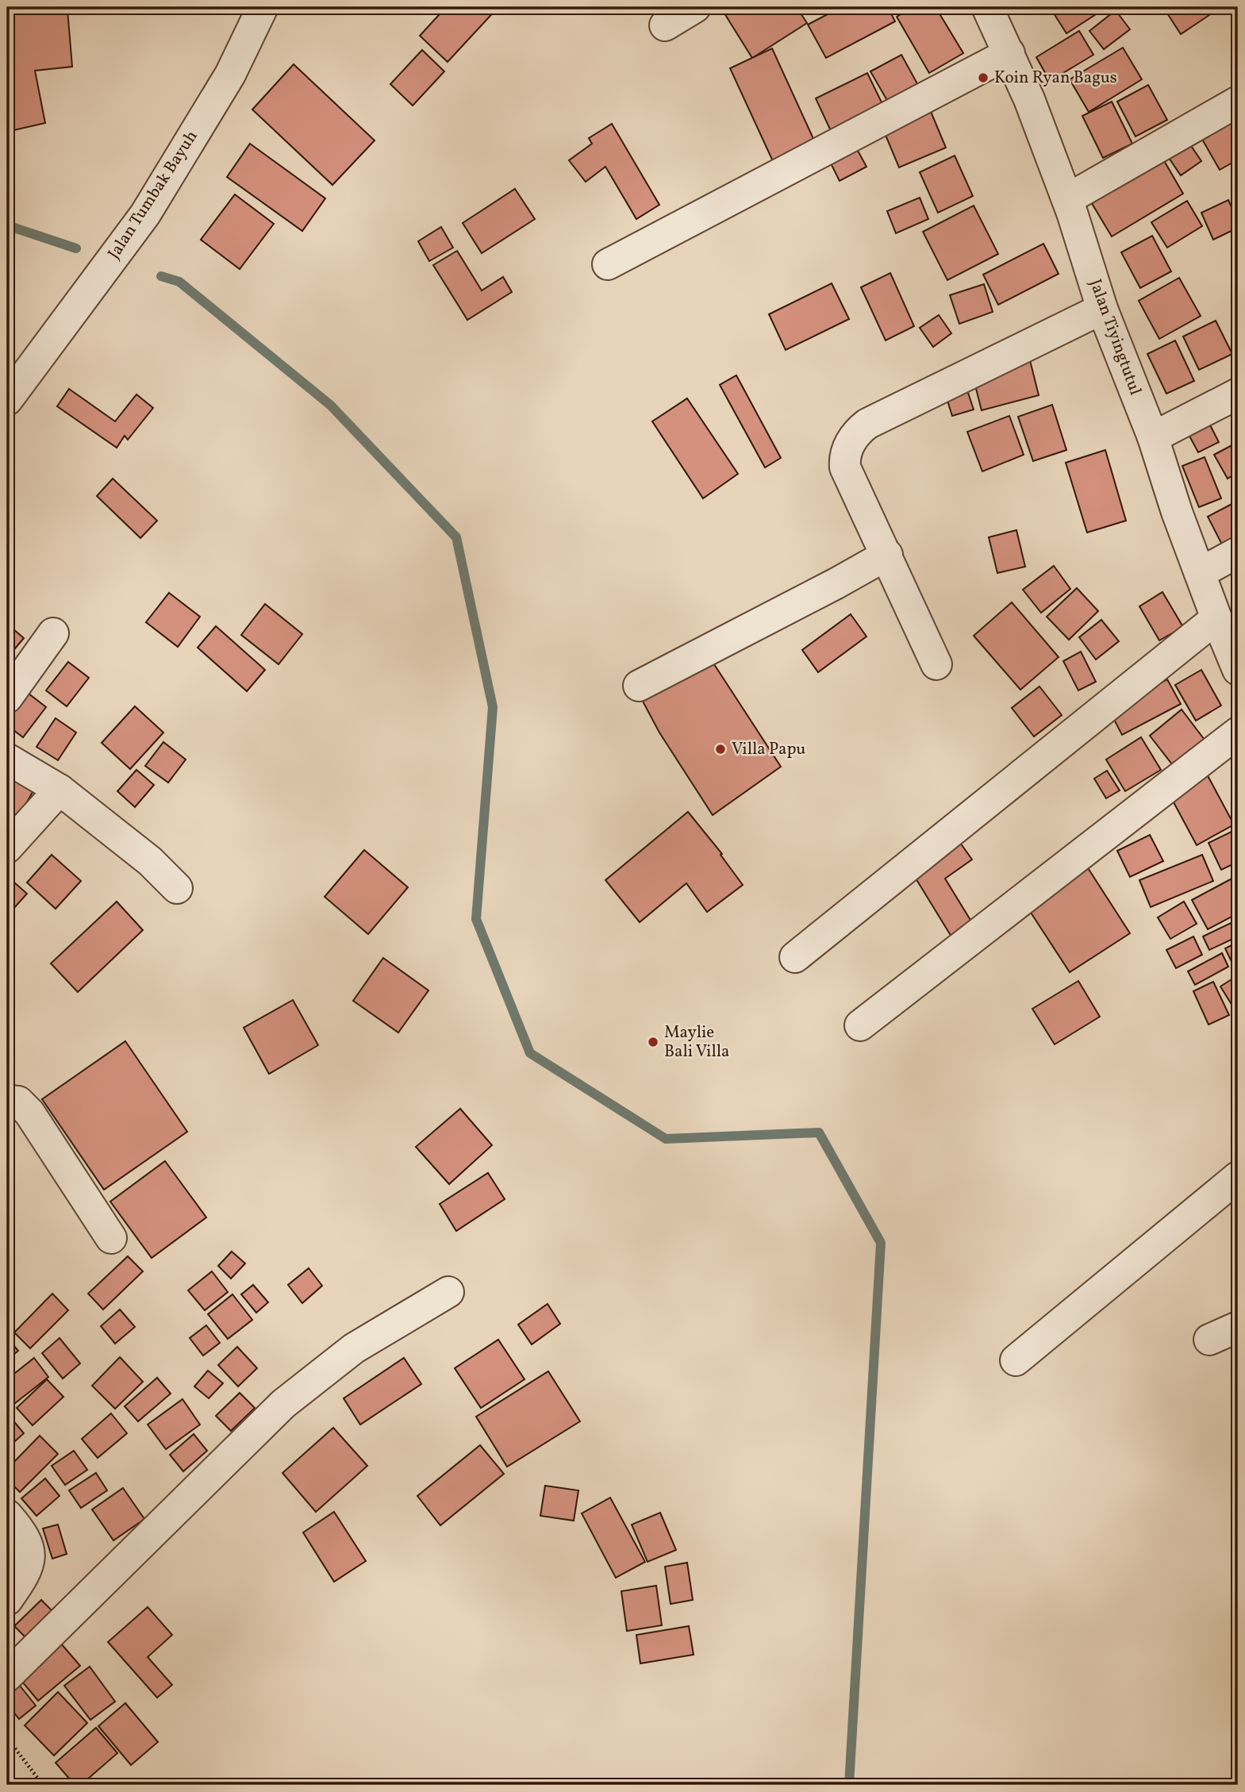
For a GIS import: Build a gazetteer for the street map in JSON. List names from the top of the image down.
{
  "streets": {
    "street": ["Jalan Tumbak Bayuh", "Jalan Tiyingtutul"]
  },
  "places": ["Koin Ryan Bagus", "Villa Papu", "Maylie Bali Villa"]
}
